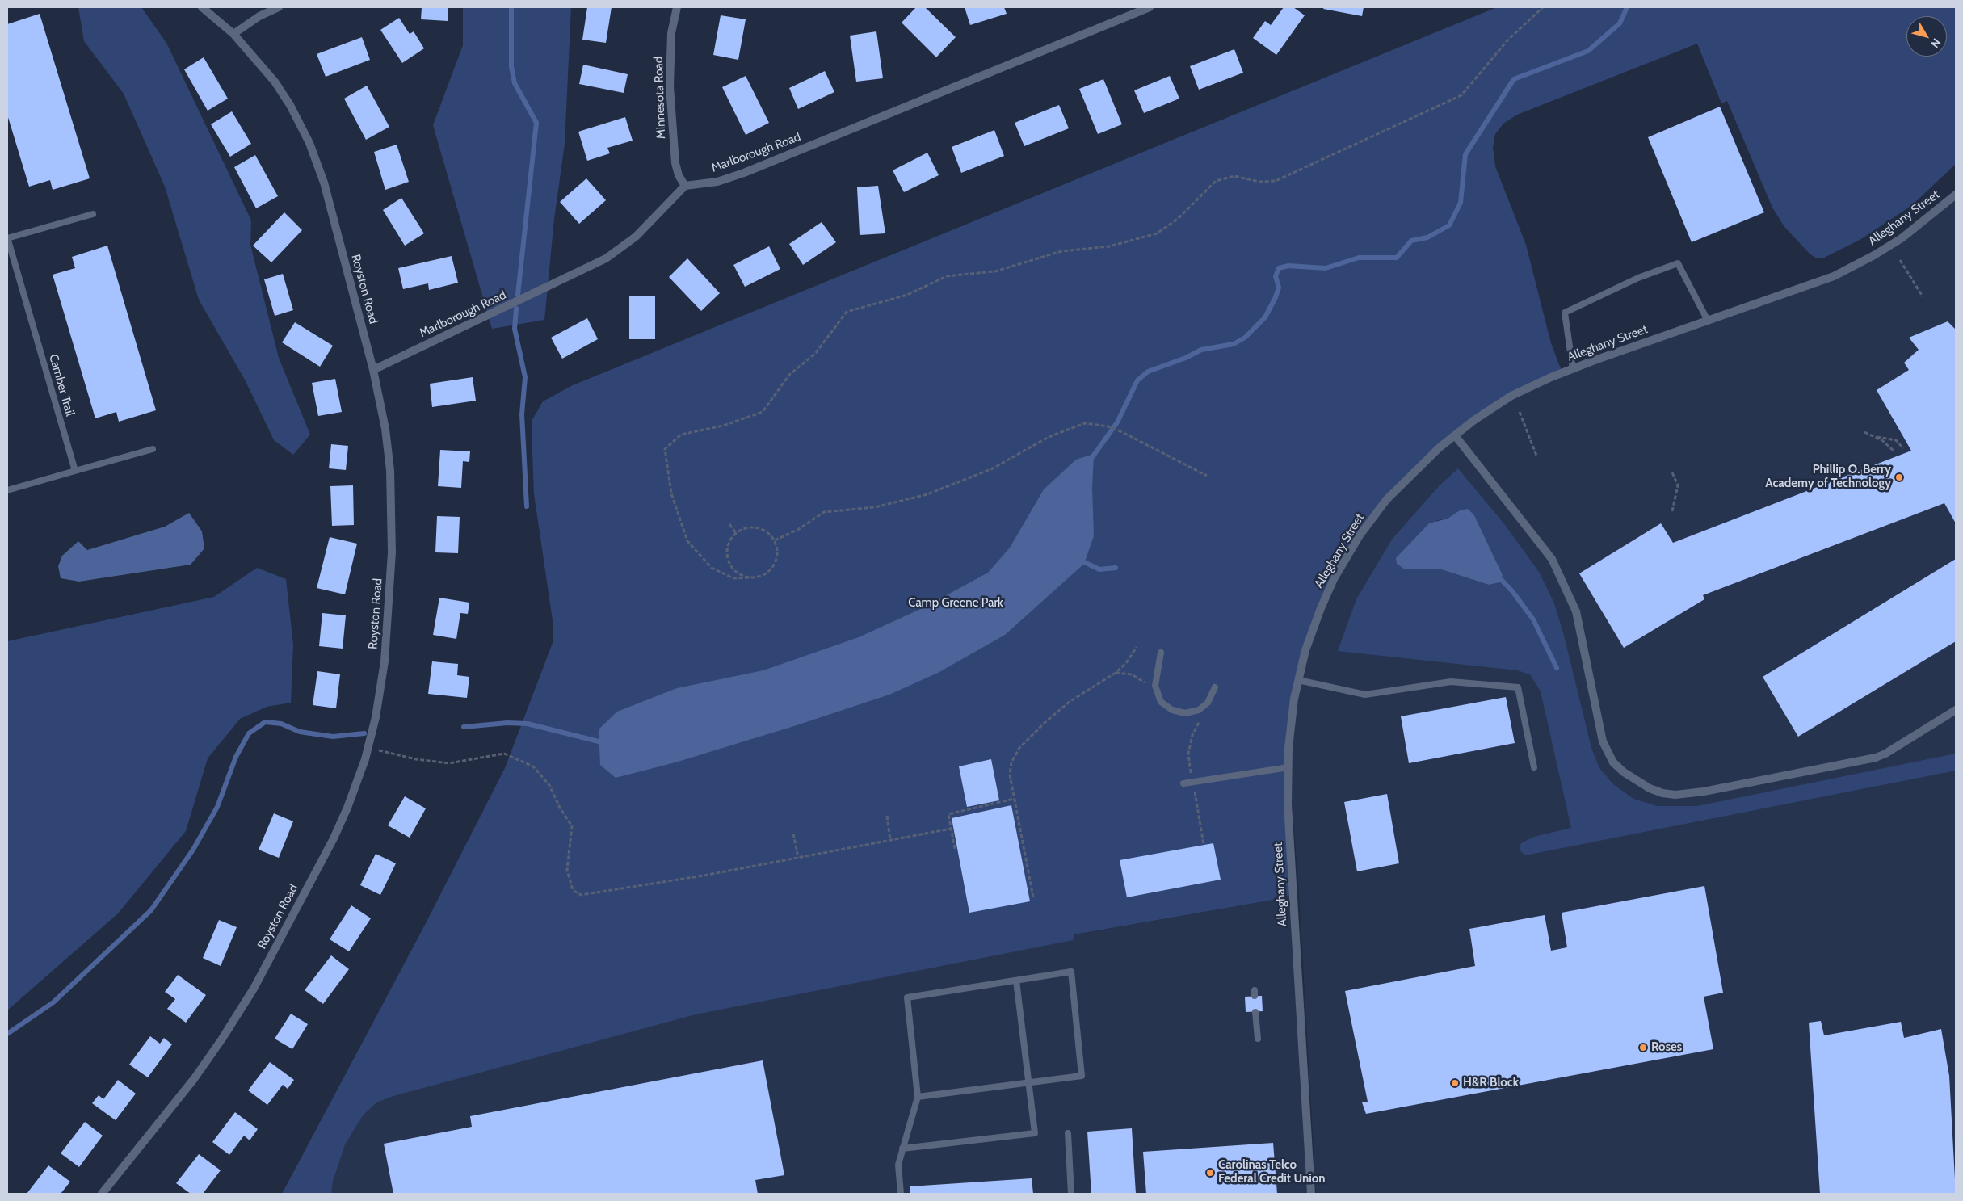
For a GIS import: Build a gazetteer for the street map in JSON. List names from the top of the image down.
{
  "streets": {
    "street": [
      "Minnesota Road",
      "Marlborough Road",
      "Alleghany Street",
      "Royston Road"
    ],
    "lane": ["Camber Trail"]
  },
  "crossings": [
    ["Minnesota Road", "Marlborough Road"],
    ["Marlborough Road", "Royston Road"]
  ],
  "parks": ["Camp Greene Park"],
  "places": [
    "Phillip O. Berry Academy of Technology",
    "Roses",
    "H&R Block",
    "Carolinas Telco Federal Credit Union"
  ],
  "north": "bottom right"
}
